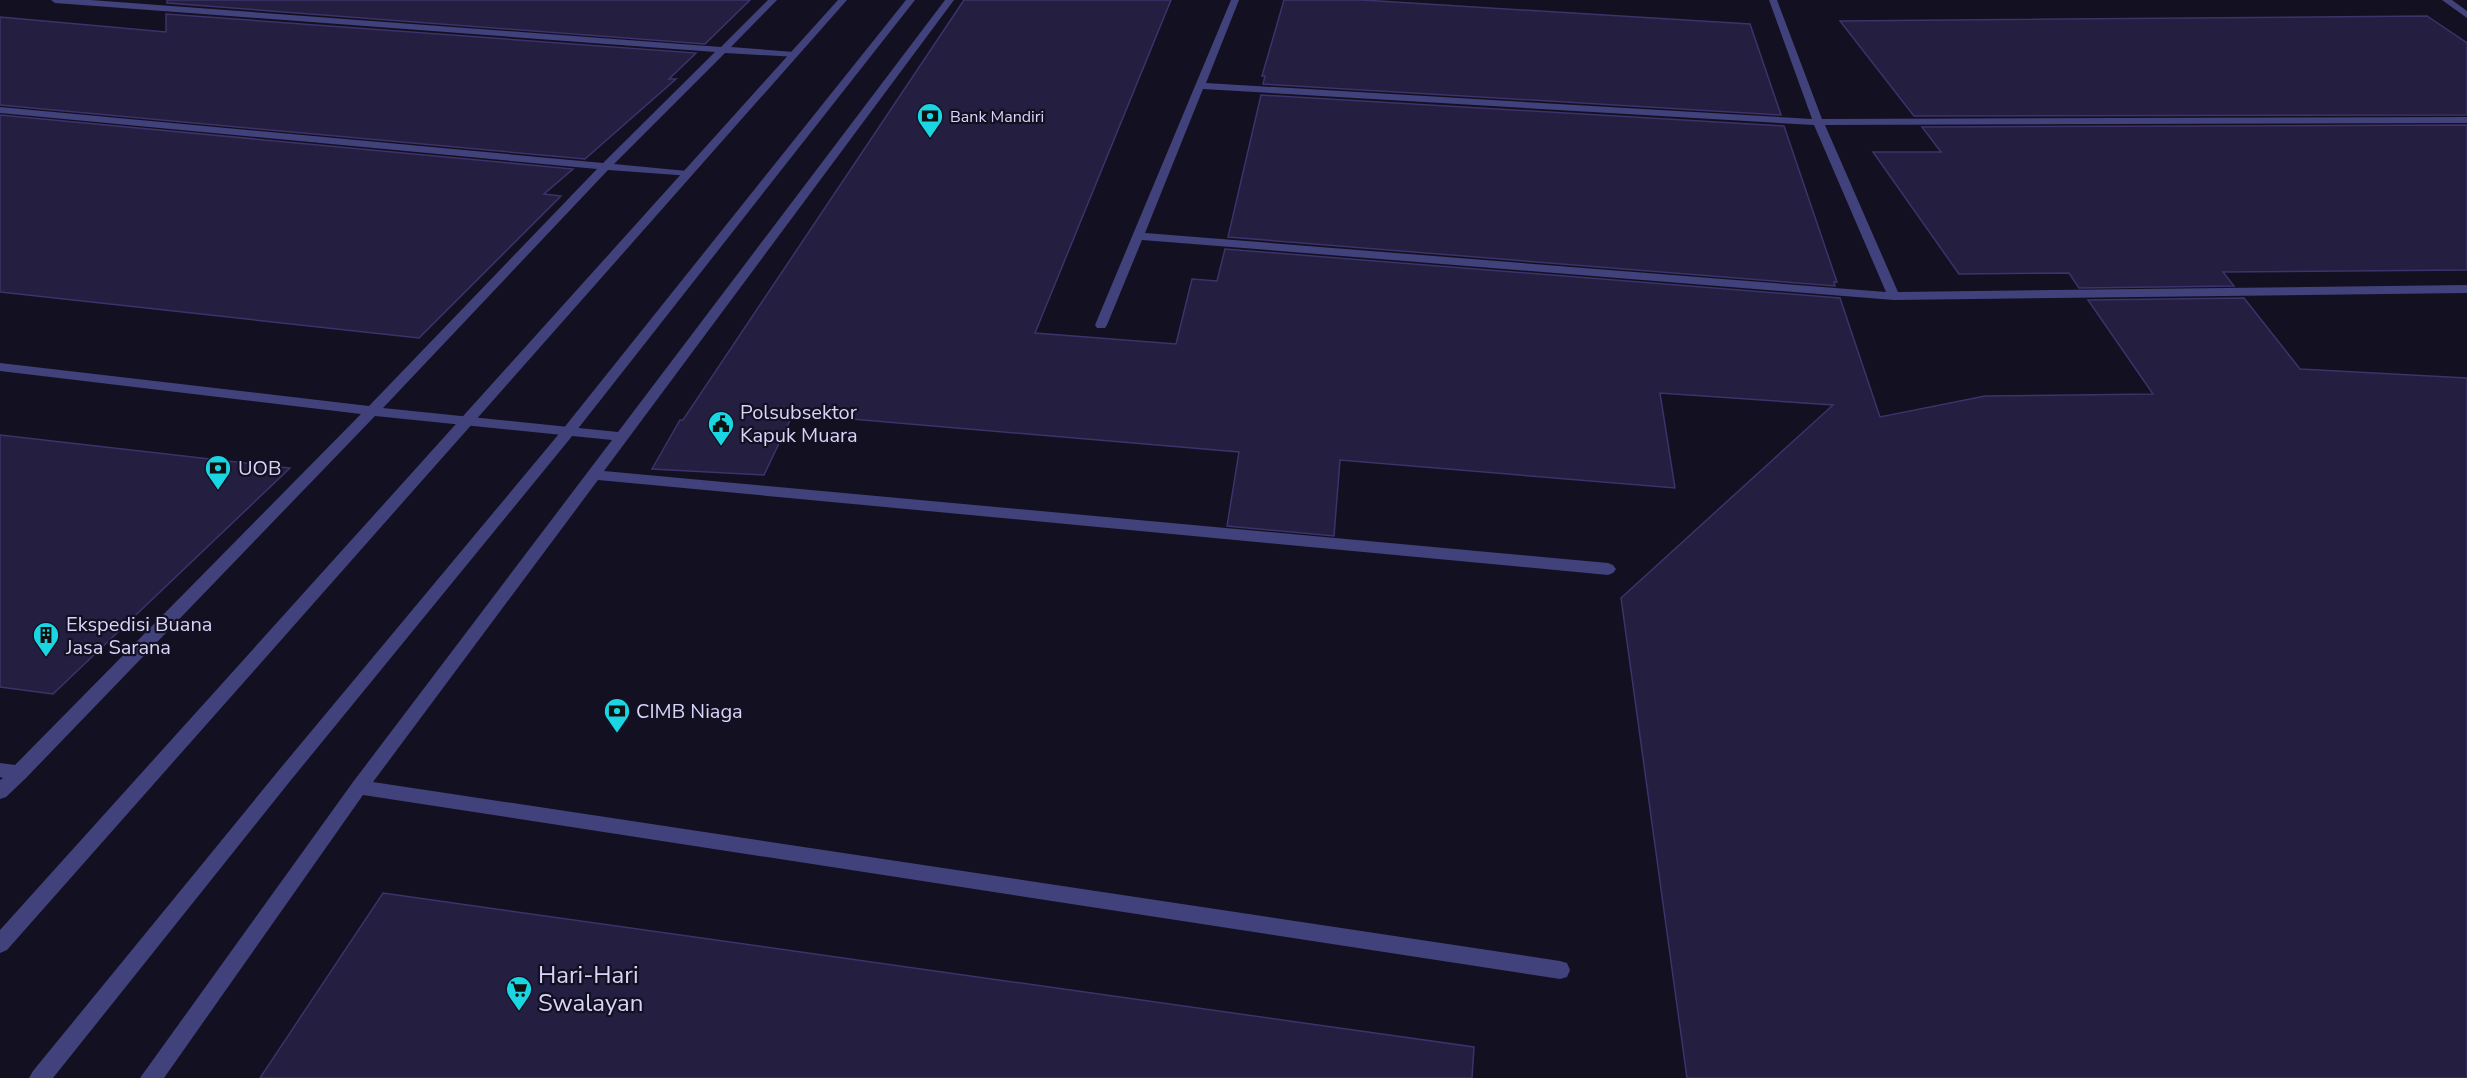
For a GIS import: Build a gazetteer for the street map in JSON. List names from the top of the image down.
{
  "places": {
    "bank": ["Bank Mandiri", "UOB", "CIMB Niaga"],
    "public building": ["Polsubsektor Kapuk Muara"],
    "building": ["Ekspedisi Buana Jasa Sarana"],
    "supermarket": ["Hari-Hari Swalayan"]
  }
}
